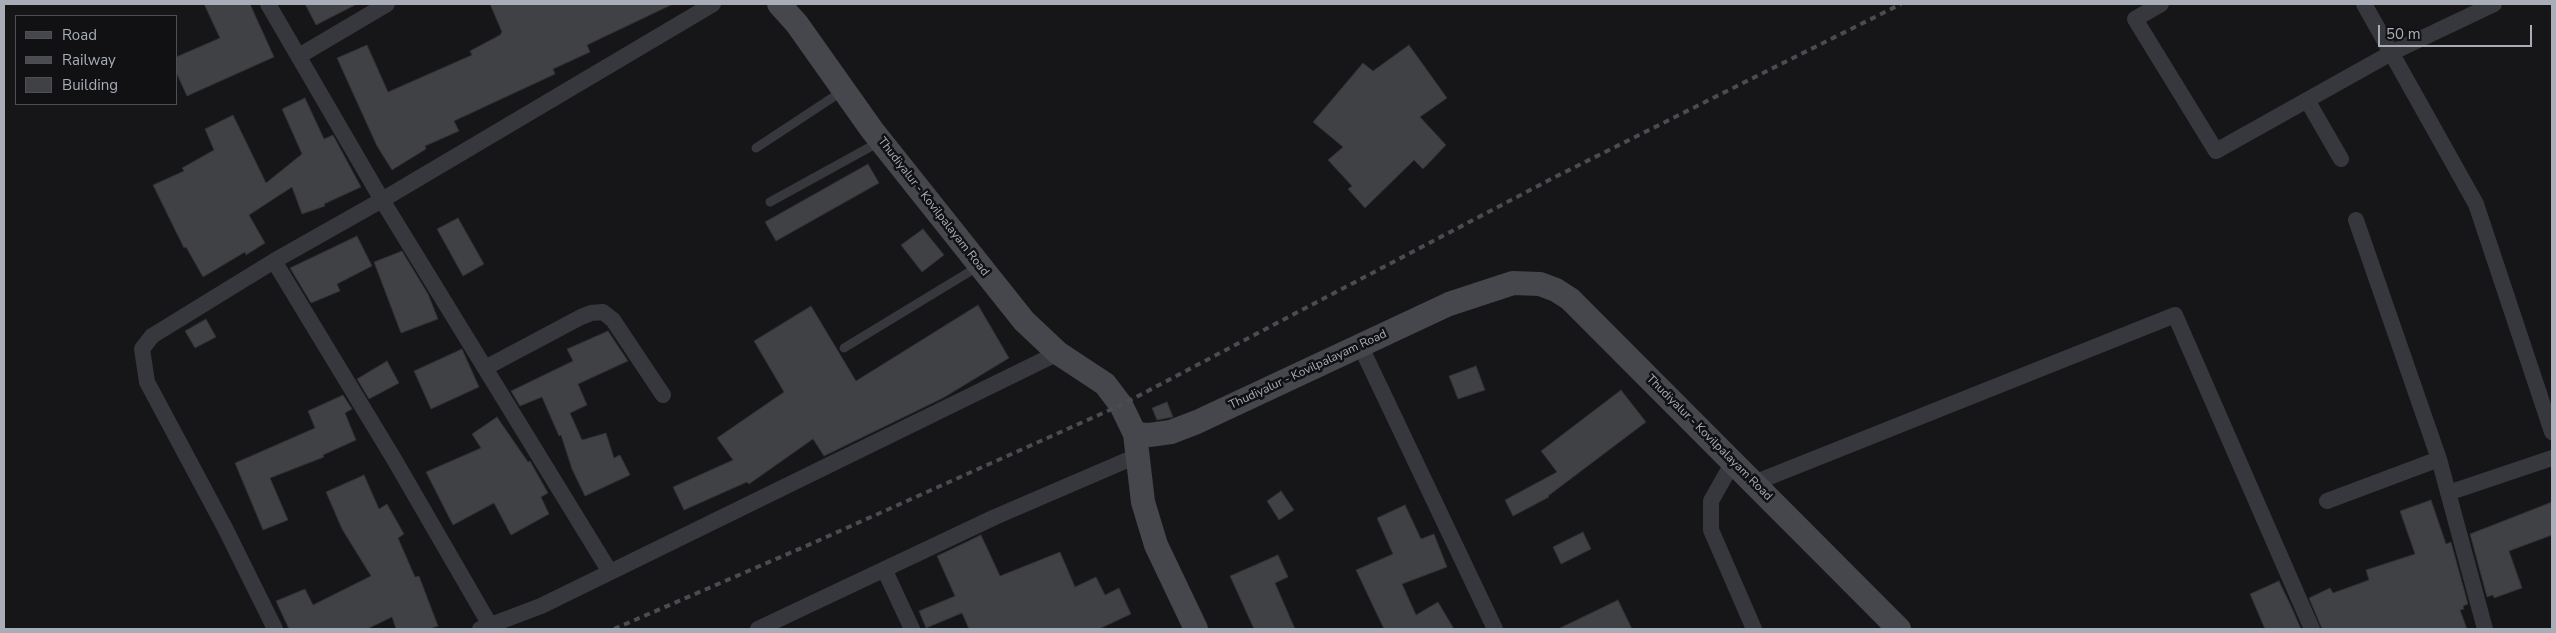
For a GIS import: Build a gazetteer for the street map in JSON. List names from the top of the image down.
{
  "streets": {
    "main road": ["Thudiyalur - Kovilpalayam Road"]
  },
  "legend": ["Road", "Railway", "Building"],
  "scale_bar": "50 m"
}
